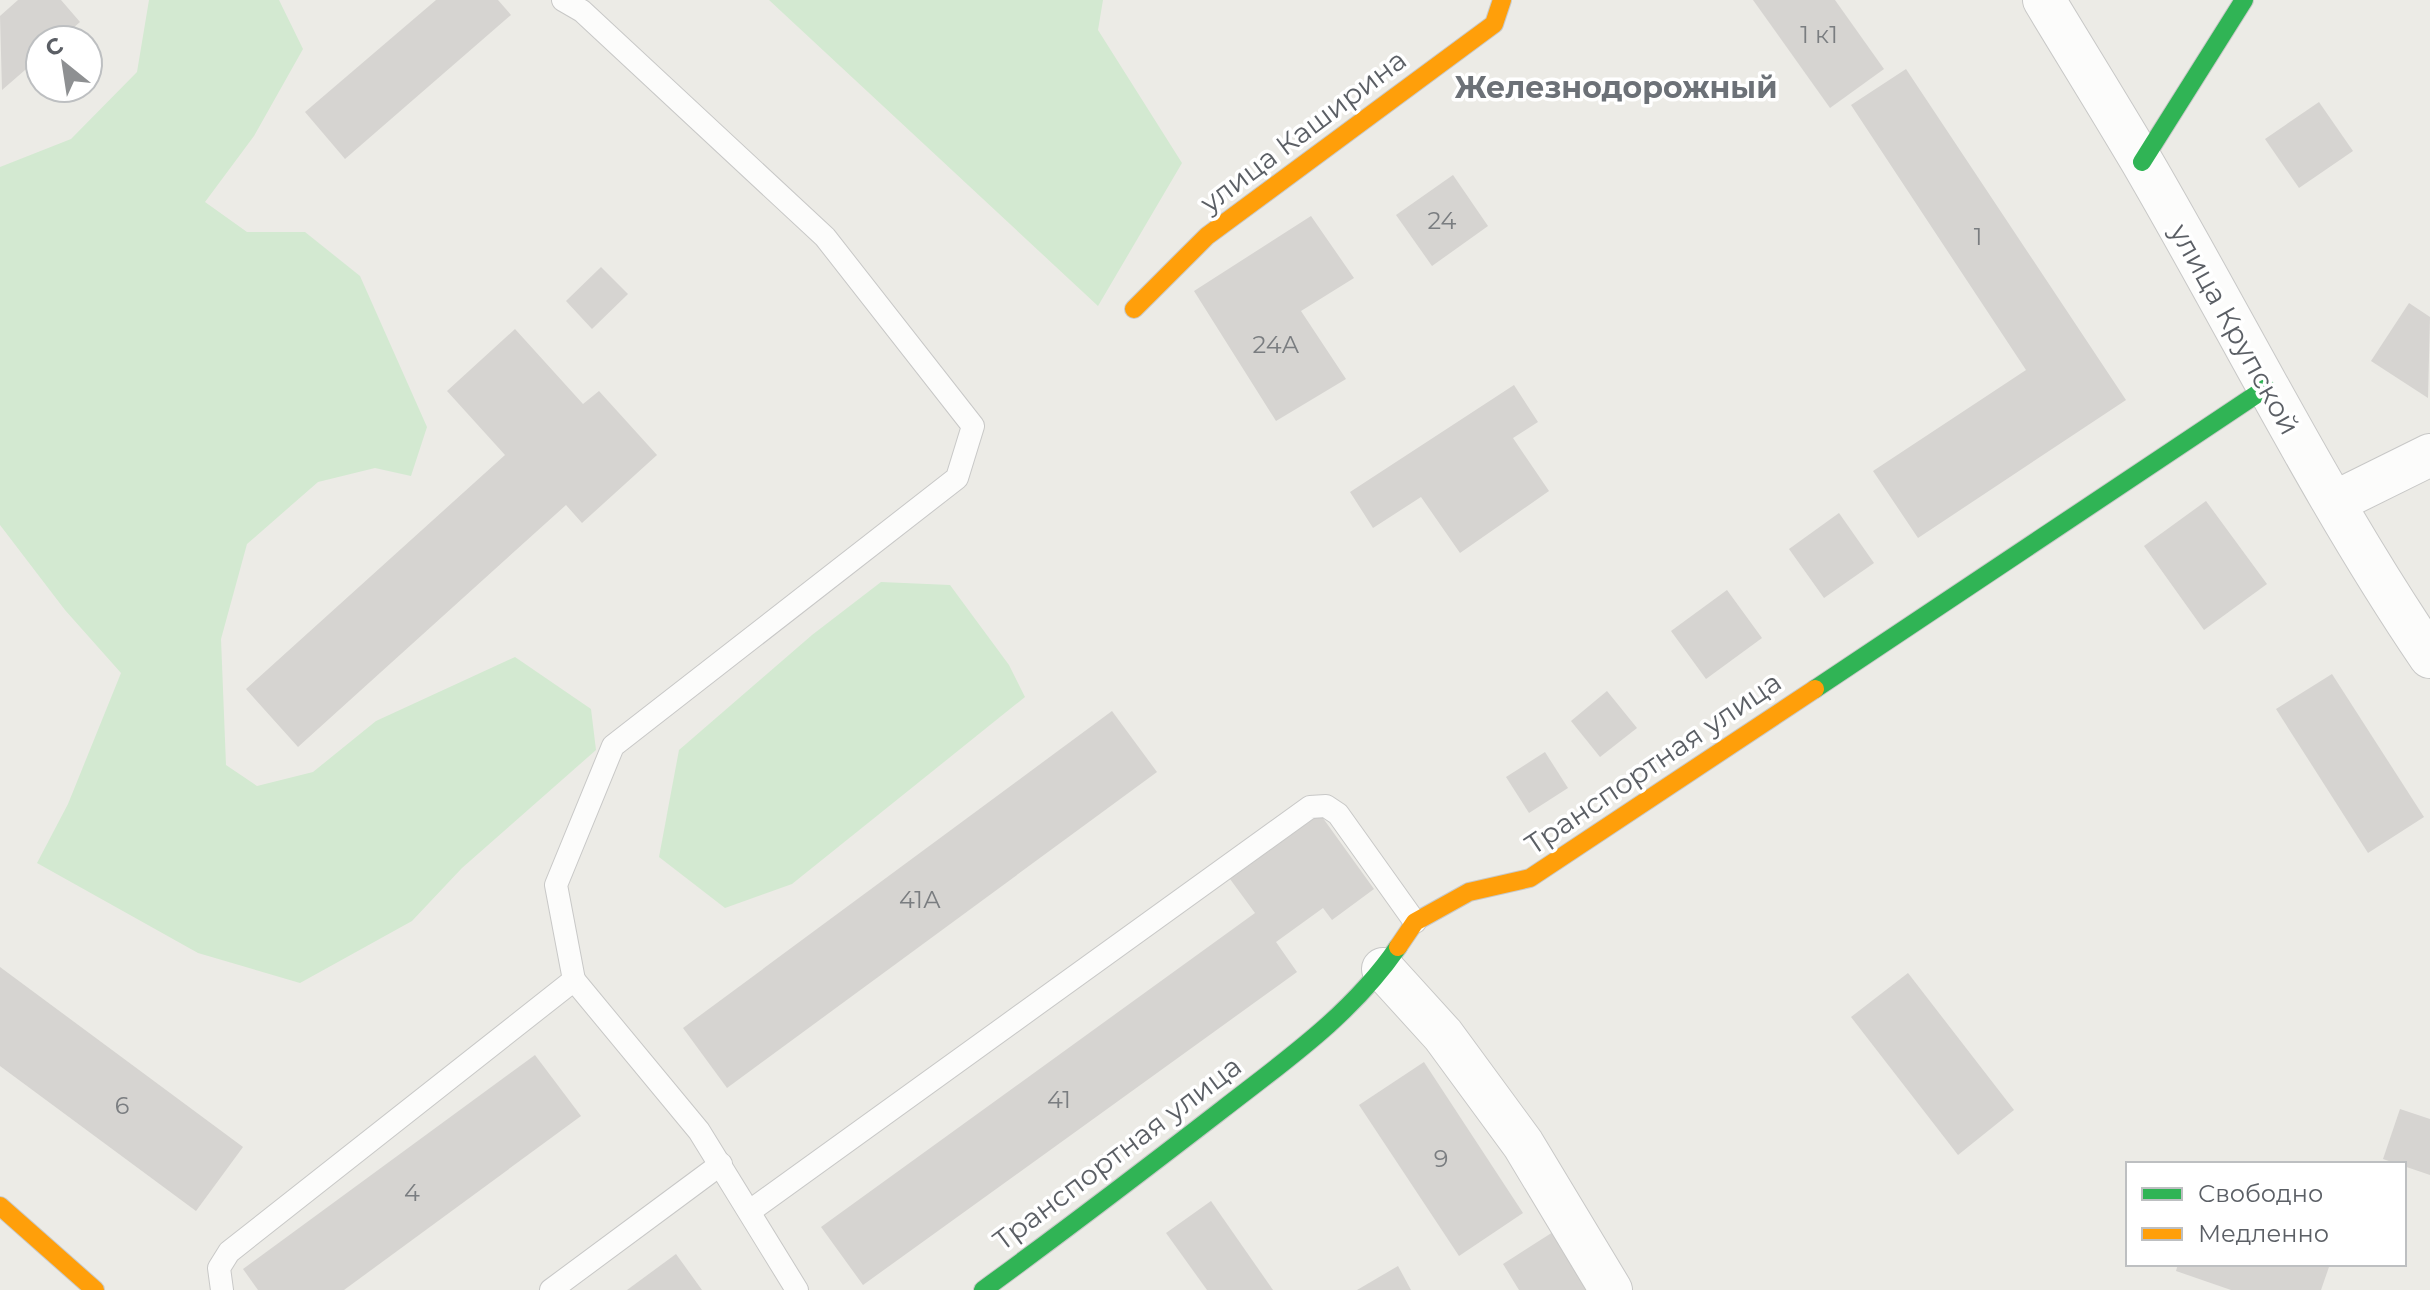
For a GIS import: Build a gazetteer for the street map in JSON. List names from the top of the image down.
{
  "streets": {
    "street": ["улица Каширина", "улица Крупской", "Транспортная улица"]
  },
  "crossings": [
    ["улица Крупской", "Транспортная улица"]
  ],
  "districts": ["Железнодорожный"],
  "house_numbers": [
    "1 к1",
    "24",
    "1",
    "24А",
    "41А",
    "41",
    "6",
    "9",
    "4"
  ],
  "legend": ["Свободно", "Медленно"],
  "north": "top left"
}
